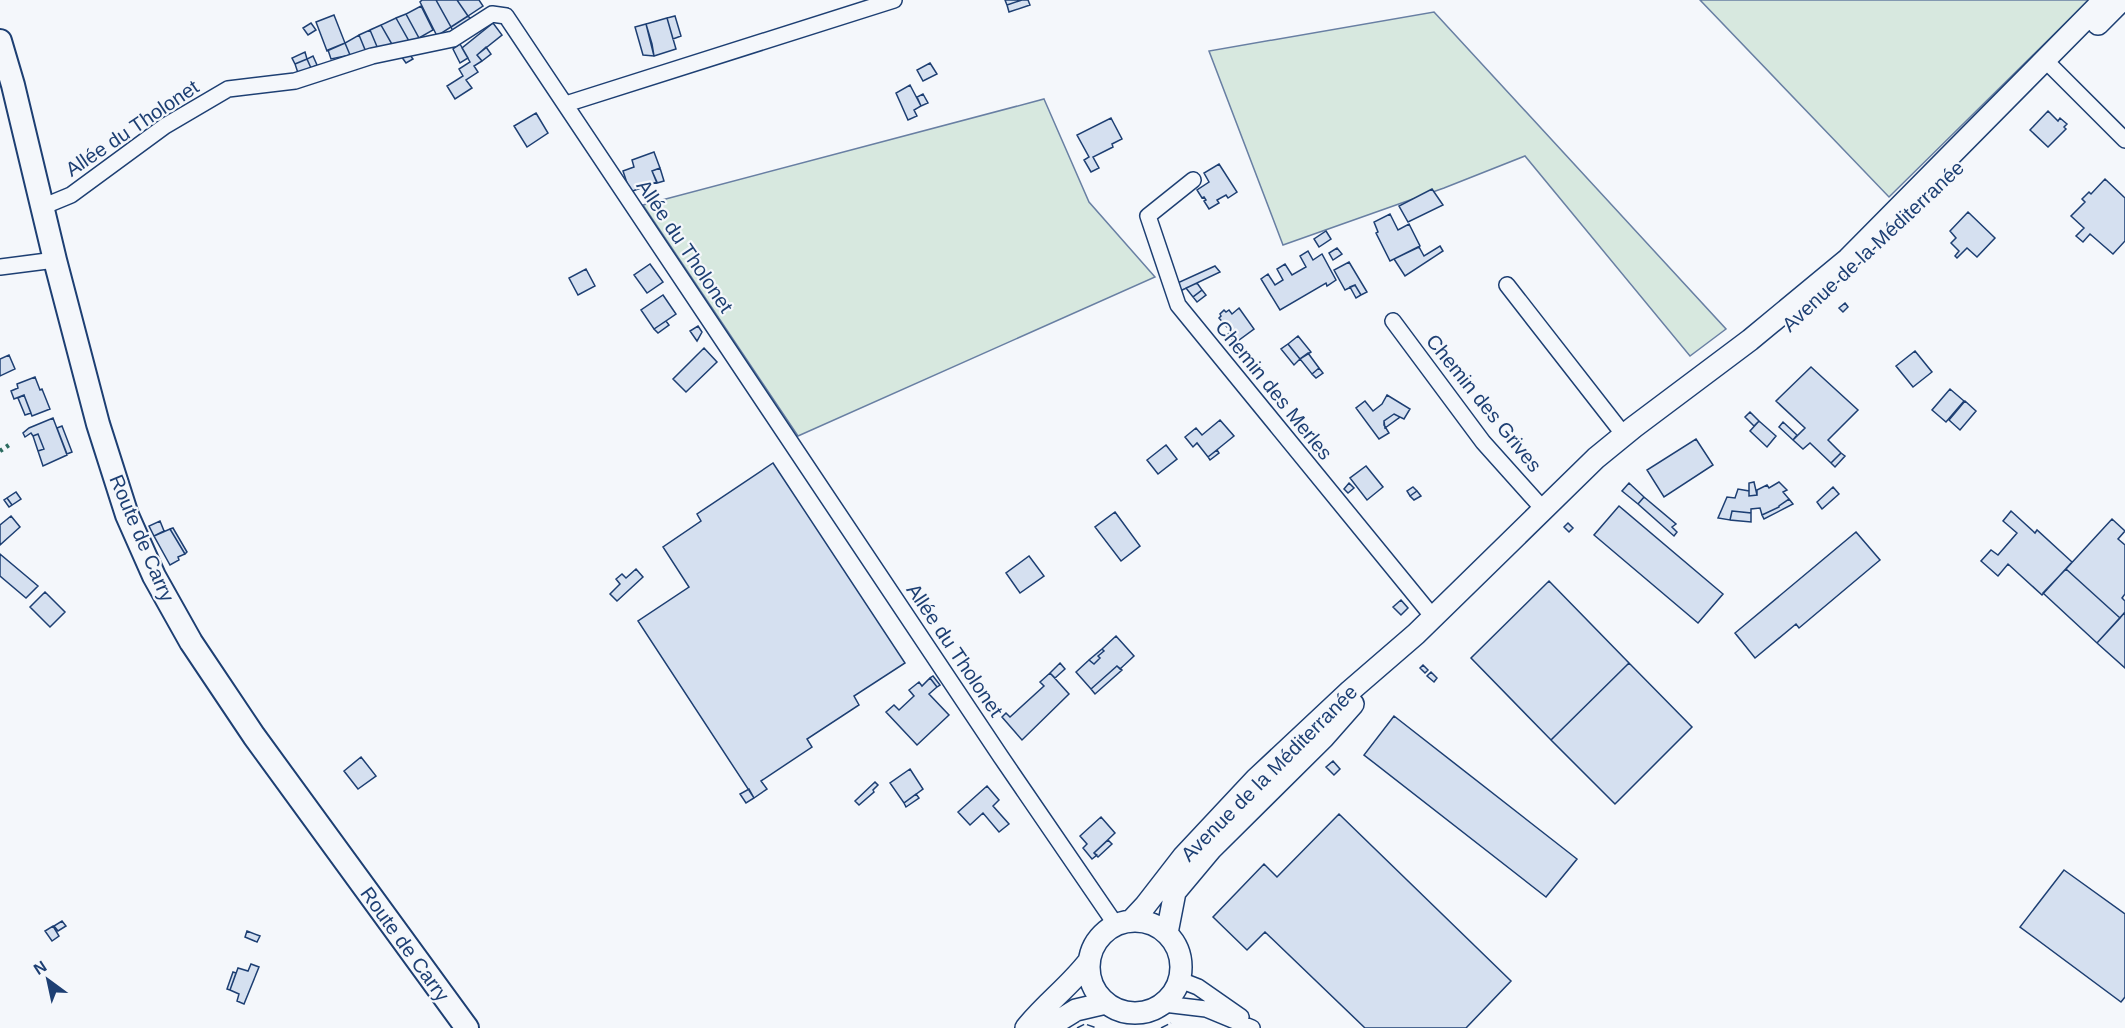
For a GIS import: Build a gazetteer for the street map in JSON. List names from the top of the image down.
{
  "streets": {
    "main road": ["Avenue de la Méditerranée", "Route de Carry"],
    "street": ["Allée du Tholonet", "Chemin des Merles", "Chemin des Grives"]
  },
  "crossings": [
    ["Allée du Tholonet", "Avenue de la Méditerranée"],
    ["Allée du Tholonet", "Route de Carry"],
    ["Avenue de la Méditerranée", "Chemin des Merles"],
    ["Avenue de la Méditerranée", "Chemin des Grives"]
  ],
  "north": "top left"
}
